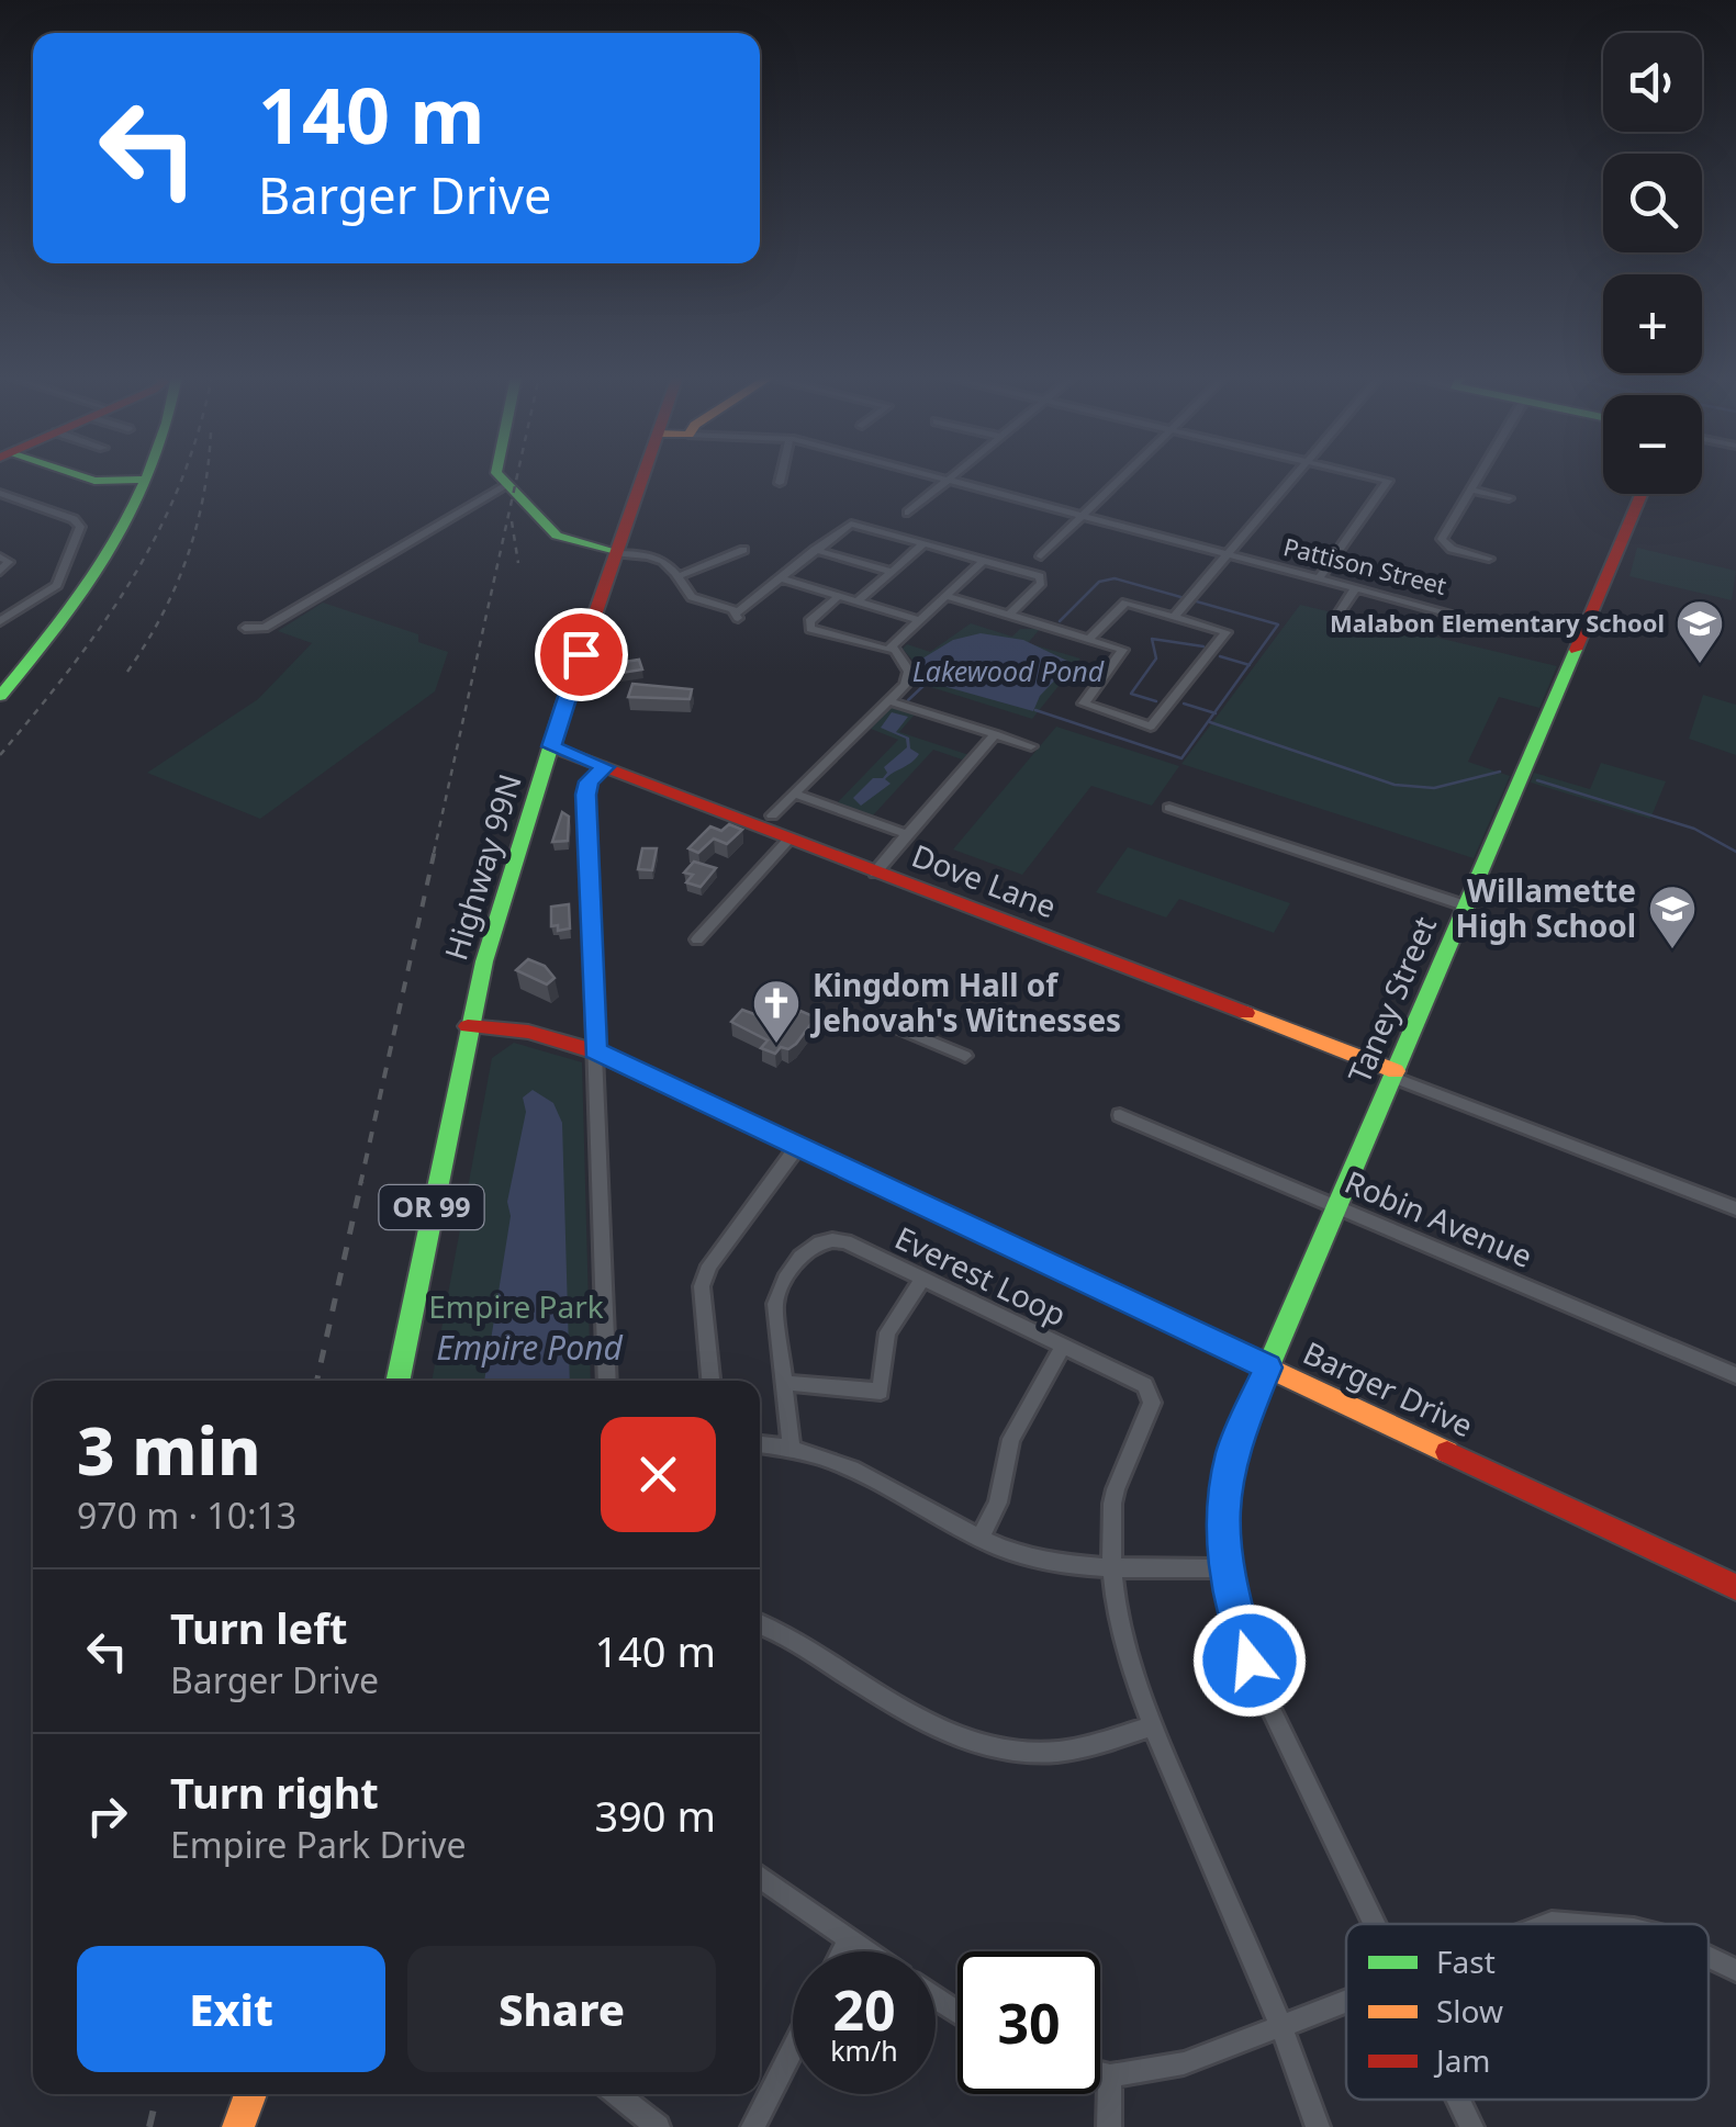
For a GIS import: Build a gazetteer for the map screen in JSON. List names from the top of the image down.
{
  "streets": {
    "street": [
      "Pattison Street",
      "Highway 99N",
      "Dove Lane",
      "Taney Street",
      "OR 99",
      "Robin Avenue",
      "Everest Loop",
      "Barger Drive"
    ]
  },
  "crossings": [
    ["Highway 99N", "Dove Lane"],
    ["Highway 99N", "Barger Drive"],
    ["Dove Lane", "Taney Street"],
    ["Taney Street", "Robin Avenue"],
    ["Taney Street", "Barger Drive"]
  ],
  "water": ["Lakewood Pond", "Empire Pond"],
  "parks": ["Empire Park"],
  "places": {
    "school or university": ["Malabon Elementary School", "Willamette High School"],
    "church": ["Kingdom Hall of Jehovah's Witnesses"]
  },
  "legend": ["Fast", "Slow", "Jam"],
  "page": {
    "map_buttons": ["+", "−"],
    "turn": ["140 m", "Barger Drive"],
    "heading": ["3 min", "970 m · 10:13"],
    "list": [
      {
        "name": "Turn left",
        "note": "Barger Drive",
        "value": "140 m"
      },
      {
        "name": "Turn right",
        "note": "Empire Park Drive",
        "value": "390 m"
      }
    ],
    "buttons": ["Exit", "Share"],
    "speed": "20 km/h",
    "limit": "30"
  }
}
